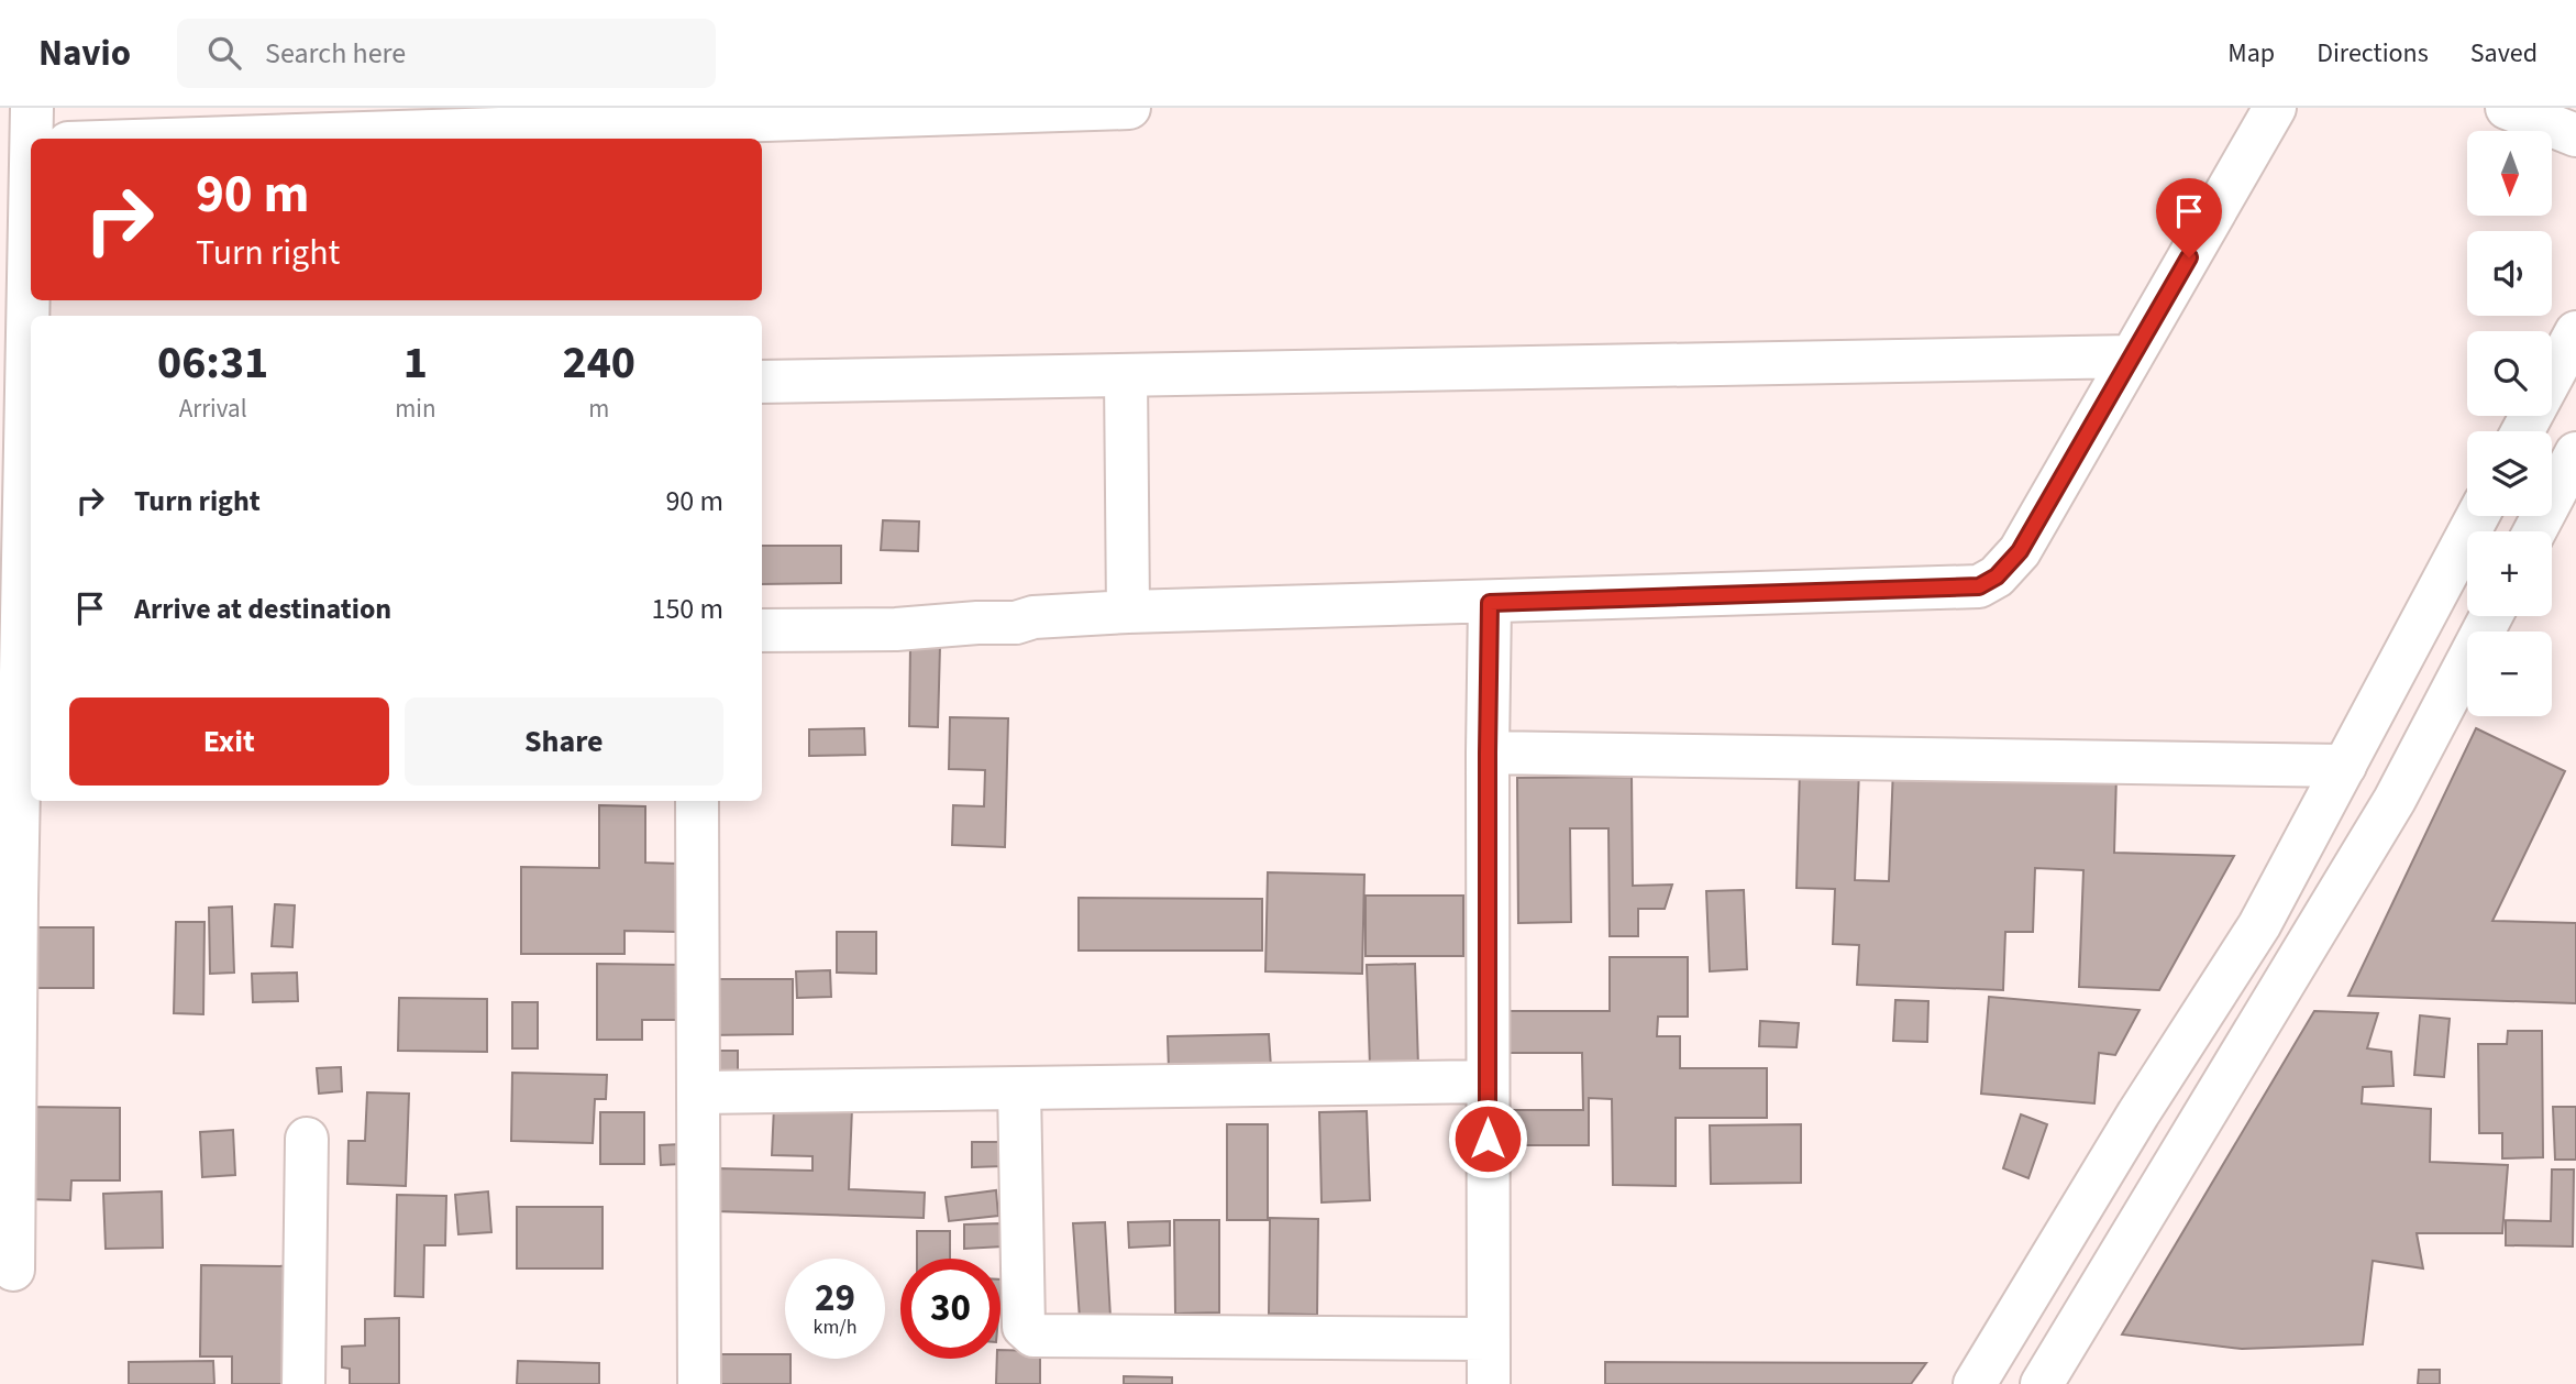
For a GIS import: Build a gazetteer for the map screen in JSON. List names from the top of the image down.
{
  "north": "bottom",
  "page": {
    "header": "Navio",
    "search": "Search here",
    "nav": ["Map", "Directions", "Saved"],
    "map_buttons": ["+", "−"],
    "turn": ["90 m", "Turn right"],
    "eta": [
      "06:31",
      "Arrival",
      "1",
      "min",
      "240",
      "m"
    ],
    "list": [
      {
        "name": "Turn right",
        "value": "90 m"
      },
      {
        "name": "Arrive at destination",
        "value": "150 m"
      }
    ],
    "buttons": ["Exit", "Share"],
    "speed": "29 km/h",
    "limit": "30"
  }
}
